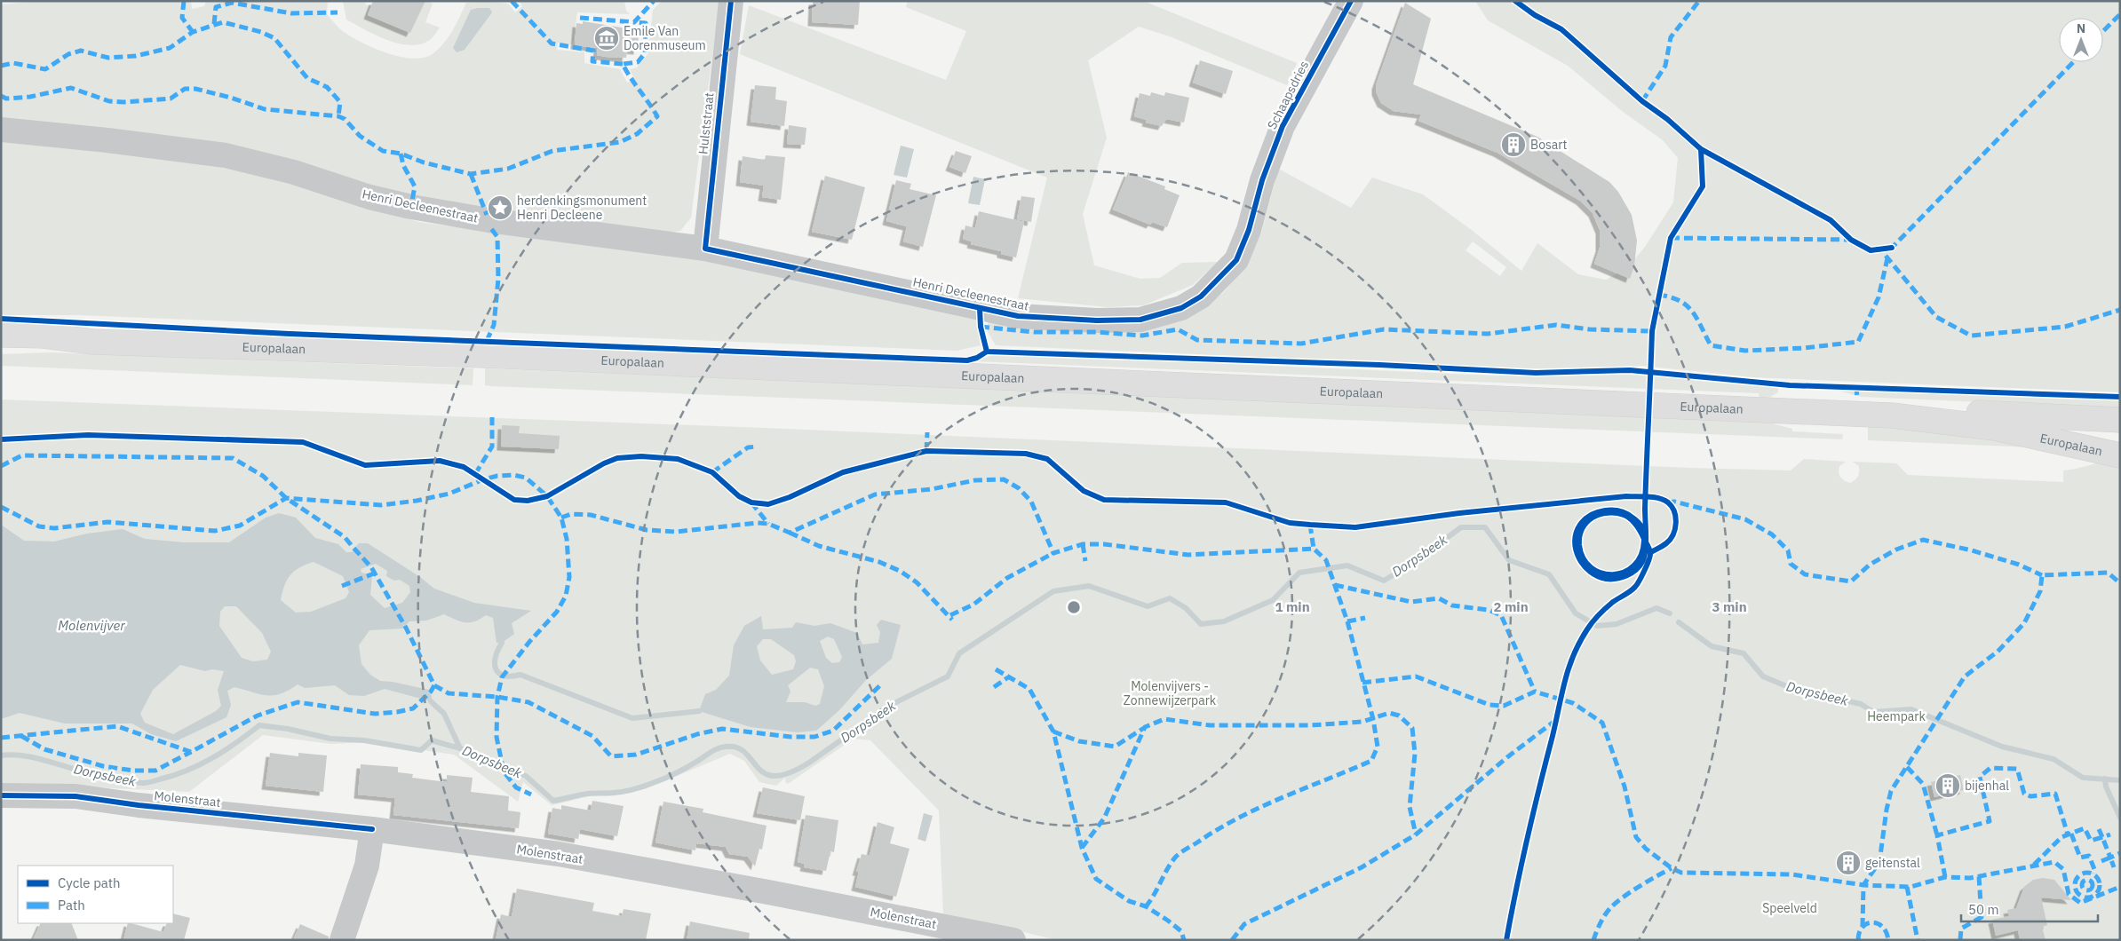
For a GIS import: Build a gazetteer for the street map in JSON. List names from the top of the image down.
{
  "streets": {
    "main road": ["Europalaan"],
    "street": [
      "Schaapsdries",
      "Hulststraat",
      "Henri Decleenestraat",
      "Molenstraat"
    ]
  },
  "crossings": [
    ["Schaapsdries", "Henri Decleenestraat"],
    ["Hulststraat", "Henri Decleenestraat"]
  ],
  "water": ["Dorpsbeek", "Molenvijver"],
  "parks": ["Molenvijvers - Zonnewijzerpark", "Heempark", "Speelveld"],
  "places": {
    "museum": ["Emile Van Dorenmuseum"],
    "building": ["Bosart", "bijenhal", "geitenstal"],
    "place": ["herdenkingsmonument Henri Decleene"]
  },
  "legend": ["Cycle path", "Path"],
  "scale_bar": "50 m",
  "north": "top",
  "rings": ["1 min", "2 min", "3 min"]
}
